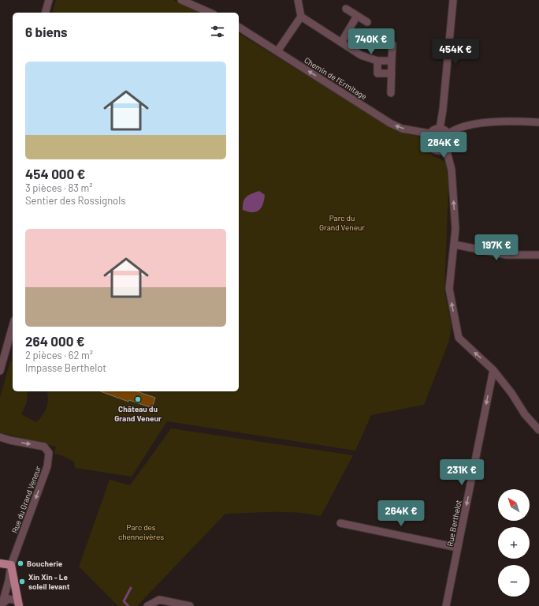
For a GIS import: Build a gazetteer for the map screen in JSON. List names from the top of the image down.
{
  "streets": {
    "street": ["Chemin de l'Ermitage", "Rue du Grand Veneur", "Rue Berthelot"]
  },
  "one_way": ["Rue Berthelot"],
  "parks": ["Parc du Grand Veneur", "Parc des chenneivères"],
  "places": ["Château du Grand Veneur", "Boucherie", "Xin Xin - Le soleil levant"],
  "north": "top left",
  "page": {
    "heading": "6 biens",
    "price": [
      "740K €",
      "454K €",
      "284K €",
      "197K €",
      "231K €",
      "264K €"
    ],
    "list": [
      {
        "name": "454 000 €",
        "note": "3 pièces · 83 m² · Sentier des Rossignols"
      },
      {
        "name": "264 000 €",
        "note": "2 pièces · 62 m² · Impasse Berthelot"
      }
    ],
    "map_buttons": ["+", "−"]
  }
}
